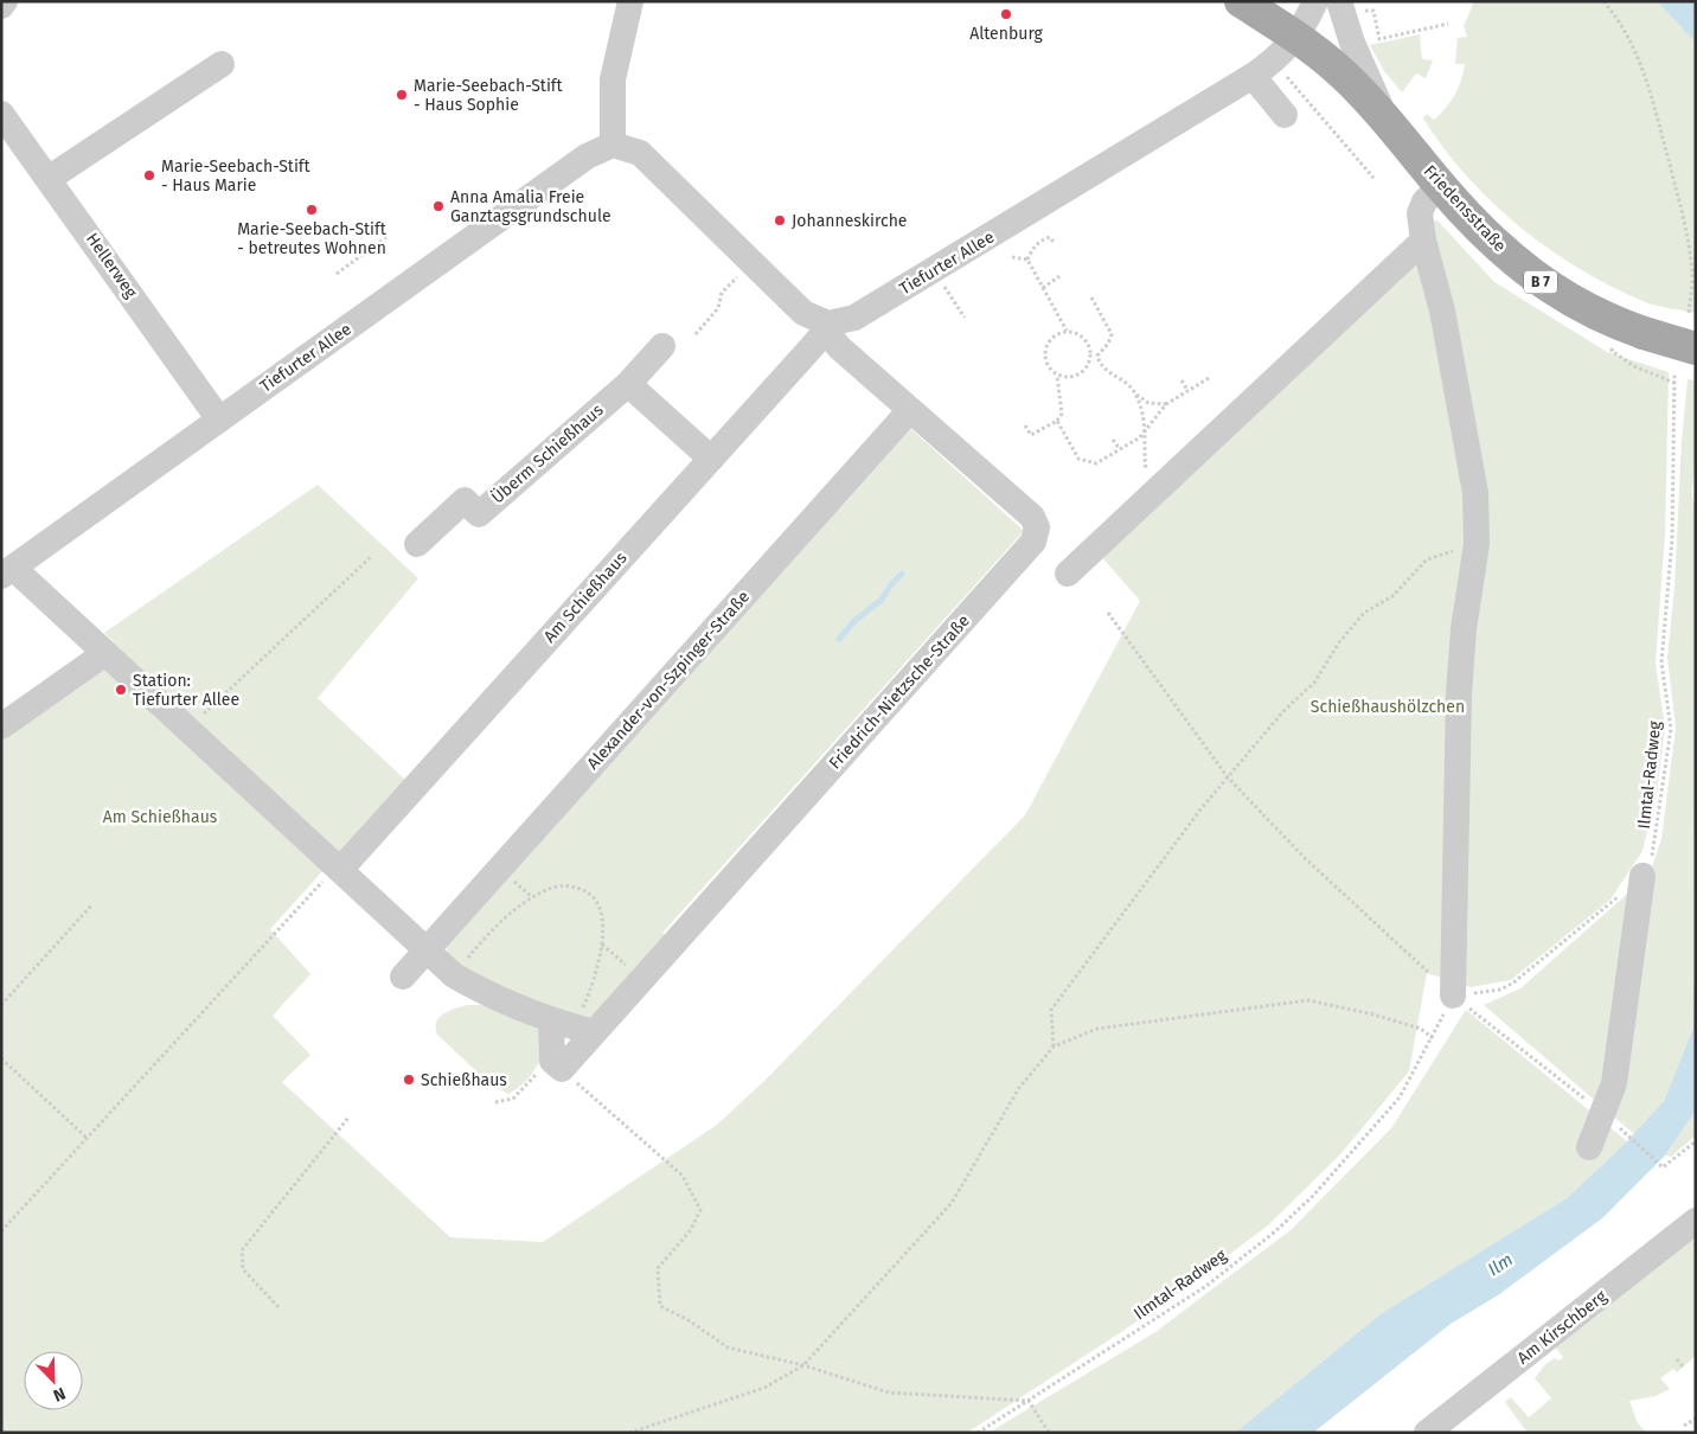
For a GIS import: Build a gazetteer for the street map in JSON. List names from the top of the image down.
{
  "streets": {
    "main road": ["Friedensstraße", "B 7"],
    "street": [
      "Tiefurter Allee",
      "Hellerweg",
      "Überm Schießhaus",
      "Am Schießhaus",
      "Alexander-von-Szpinger-Straße",
      "Friedrich-Nietzsche-Straße",
      "Am Kirschberg"
    ],
    "path": ["Ilmtal-Radweg"]
  },
  "crossings": [
    ["Friedensstraße", "Tiefurter Allee"],
    ["Friedensstraße", "B 7"],
    ["Tiefurter Allee", "Hellerweg"],
    ["Tiefurter Allee", "B 7"],
    ["Tiefurter Allee", "Am Schießhaus"],
    ["Tiefurter Allee", "Friedrich-Nietzsche-Straße"],
    ["Am Schießhaus", "Friedrich-Nietzsche-Straße"],
    ["Alexander-von-Szpinger-Straße", "Friedrich-Nietzsche-Straße"]
  ],
  "water": ["Ilm"],
  "parks": ["Schießhaushölzchen", "Am Schießhaus"],
  "places": [
    "Altenburg",
    "Marie-Seebach-Stift - Haus Sophie",
    "Marie-Seebach-Stift - Haus Marie",
    "Anna Amalia Freie Ganztagsgrundschule",
    "Marie-Seebach-Stift - betreutes Wohnen",
    "Johanneskirche",
    "Station: Tiefurter Allee",
    "Schießhaus"
  ],
  "north": "bottom right"
}
